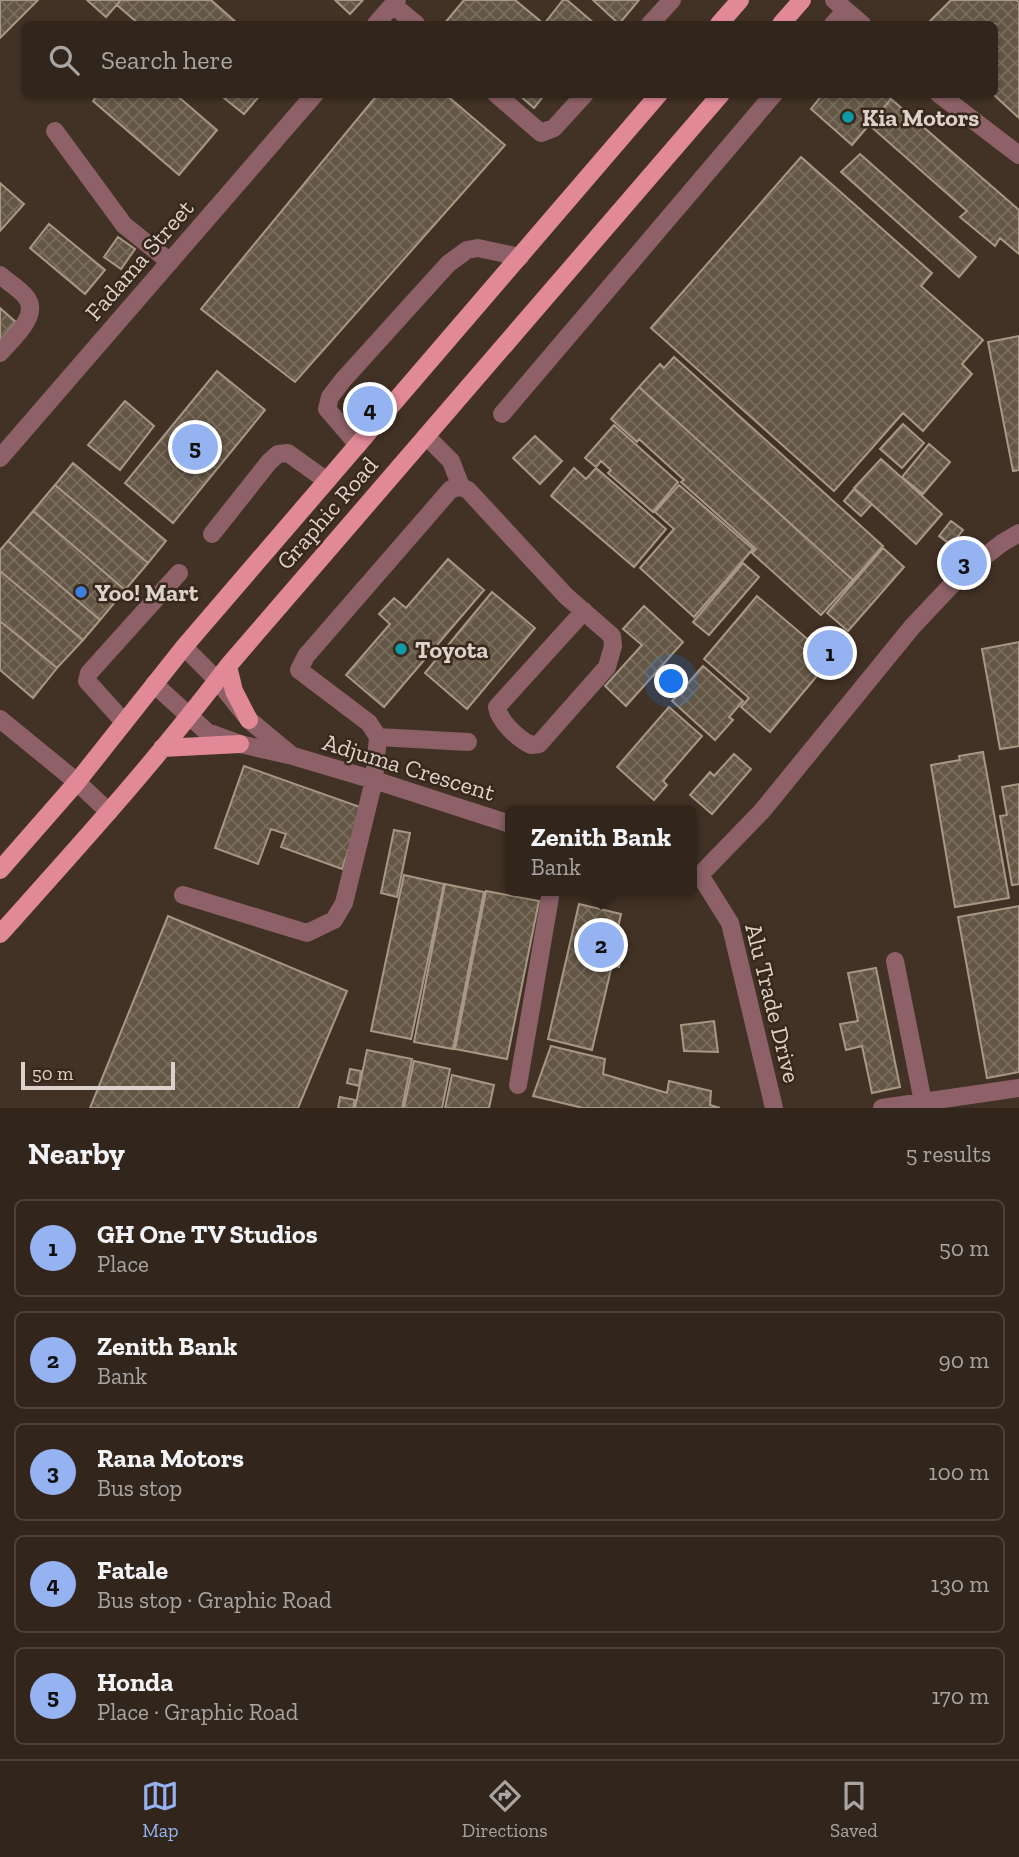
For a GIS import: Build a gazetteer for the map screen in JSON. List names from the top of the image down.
{
  "streets": {
    "main road": ["Graphic Road"],
    "street": ["Fadama Street", "Adjuma Crescent", "Alu Trade Drive"]
  },
  "crossings": [
    ["Graphic Road", "Adjuma Crescent"]
  ],
  "places": ["Kia Motors", "Yoo! Mart", "Toyota"],
  "scale_bar": "50 m",
  "page": {
    "search": "Search here",
    "pins": [
      "4",
      "5",
      "3",
      "1",
      "2"
    ],
    "popup": ["Zenith Bank", "Bank"],
    "scale": "50 m",
    "heading": ["Nearby", "5 results"],
    "list": [
      {
        "mark": "1",
        "name": "GH One TV Studios",
        "note": "Place",
        "value": "50 m"
      },
      {
        "mark": "2",
        "name": "Zenith Bank",
        "note": "Bank",
        "value": "90 m"
      },
      {
        "mark": "3",
        "name": "Rana Motors",
        "note": "Bus stop",
        "value": "100 m"
      },
      {
        "mark": "4",
        "name": "Fatale",
        "note": "Bus stop · Graphic Road",
        "value": "130 m"
      },
      {
        "mark": "5",
        "name": "Honda",
        "note": "Place · Graphic Road",
        "value": "170 m"
      }
    ],
    "nav": ["Map", "Directions", "Saved"]
  }
}
